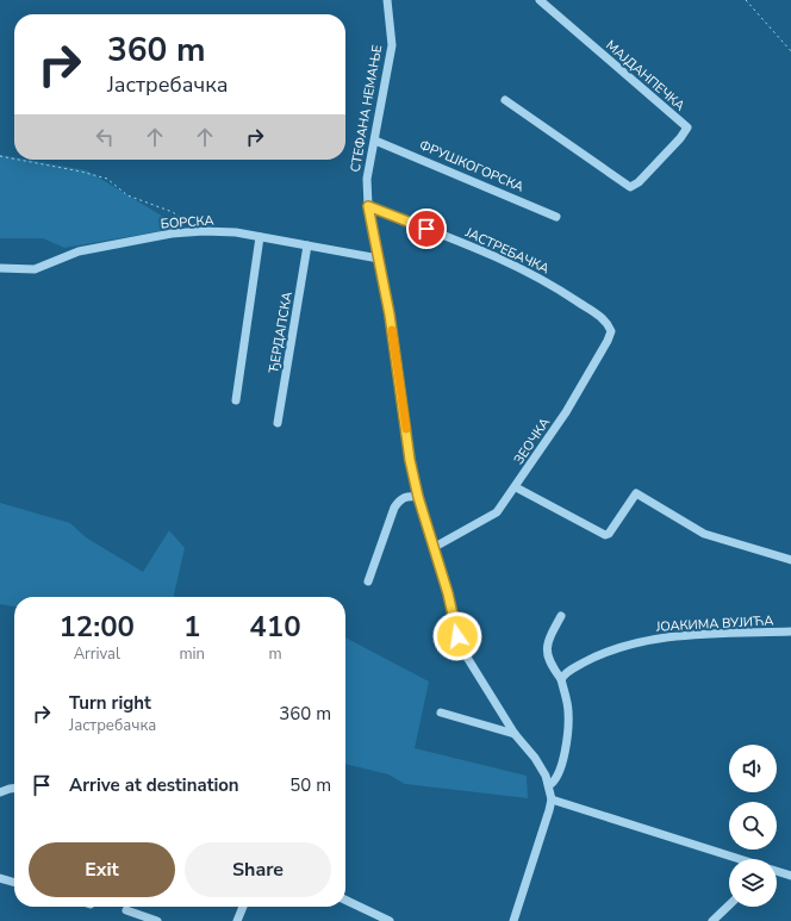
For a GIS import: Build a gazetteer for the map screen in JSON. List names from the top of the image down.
{
  "streets": {
    "street": [
      "МАЈДАНПЕЧКА",
      "СТЕФАНА НЕМАЊЕ",
      "ФРУШКОГОРСКА",
      "БОРСКА",
      "ЈАСТРЕБАЧКА",
      "ЂЕРДАПСКА",
      "ЗЕОЧКА",
      "ЈОАКИМА ВУЈИЋА"
    ]
  },
  "crossings": [
    ["СТЕФАНА НЕМАЊЕ", "ФРУШКОГОРСКА"],
    ["СТЕФАНА НЕМАЊЕ", "БОРСКА"],
    ["СТЕФАНА НЕМАЊЕ", "ЈАСТРЕБАЧКА"],
    ["СТЕФАНА НЕМАЊЕ", "ЗЕОЧКА"],
    ["БОРСКА", "ЂЕРДАПСКА"],
    ["ЈАСТРЕБАЧКА", "ЗЕОЧКА"]
  ],
  "page": {
    "turn": ["360 m", "Јастребачка"],
    "eta": [
      "12:00",
      "Arrival",
      "1",
      "min",
      "410",
      "m"
    ],
    "list": [
      {
        "name": "Turn right",
        "note": "Јастребачка",
        "value": "360 m"
      },
      {
        "name": "Arrive at destination",
        "value": "50 m"
      }
    ],
    "buttons": ["Exit", "Share"]
  }
}
